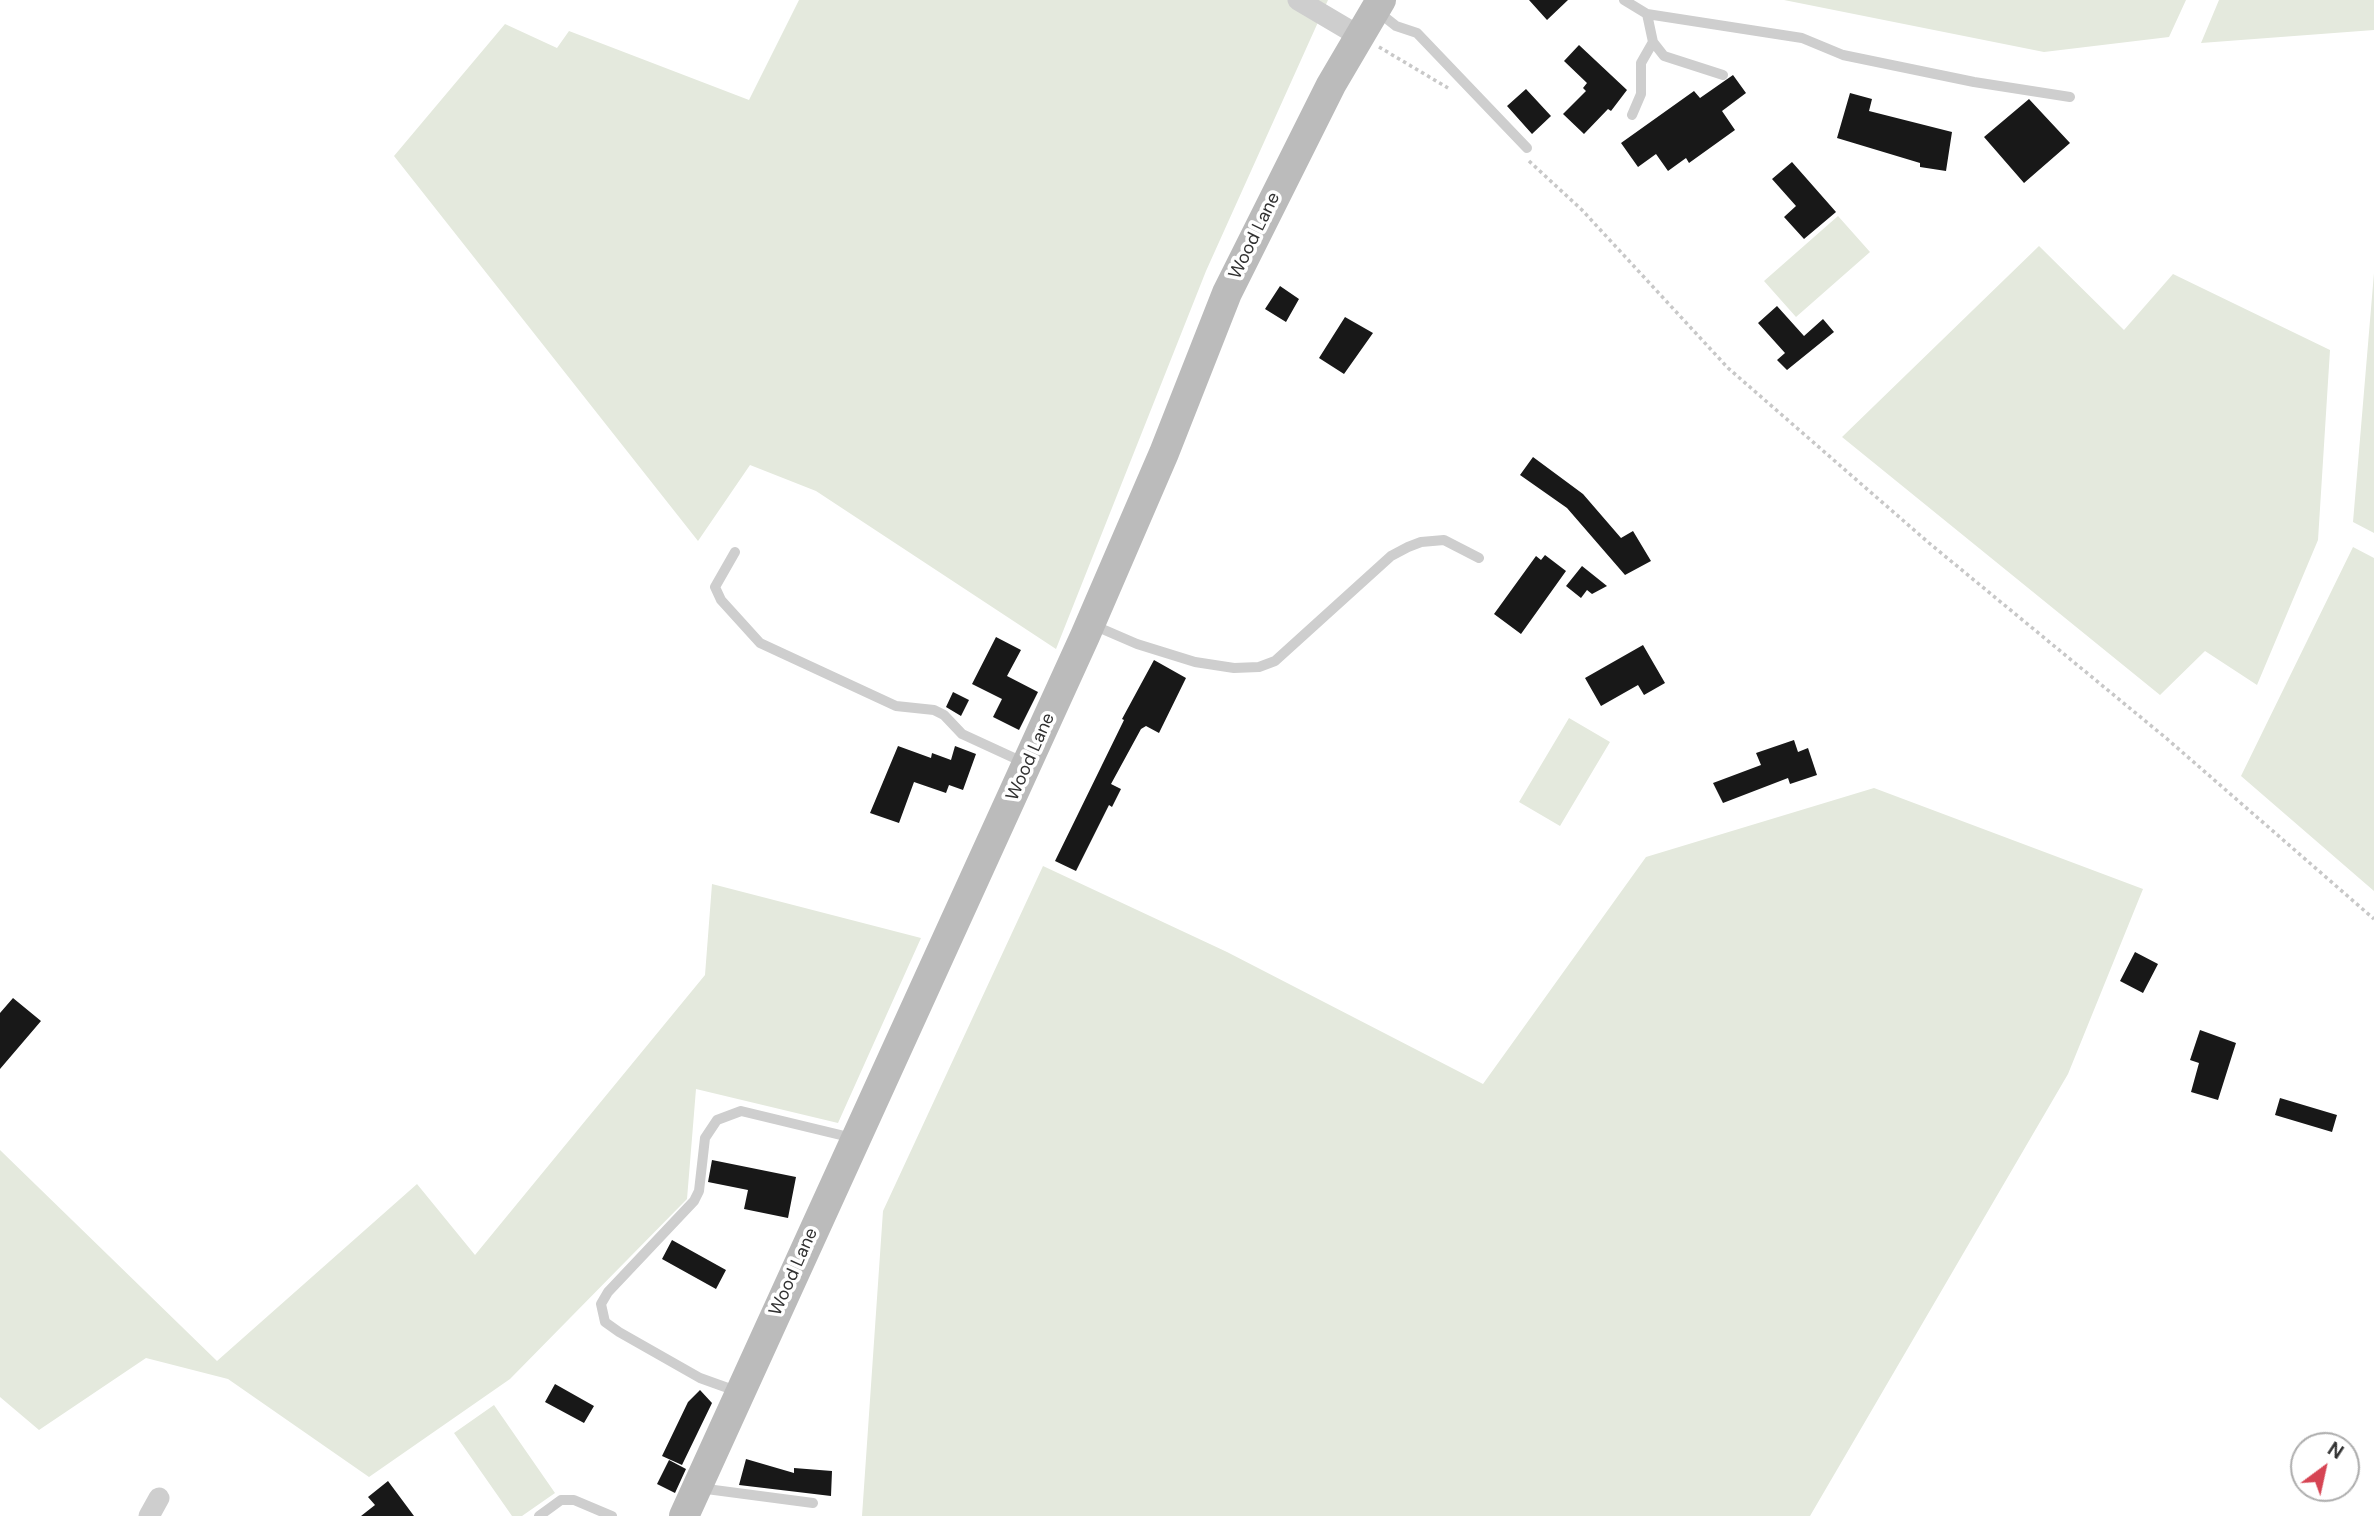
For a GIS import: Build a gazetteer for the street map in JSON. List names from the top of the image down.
{
  "streets": {
    "street": ["Wood Lane"]
  },
  "north": "top right"
}
